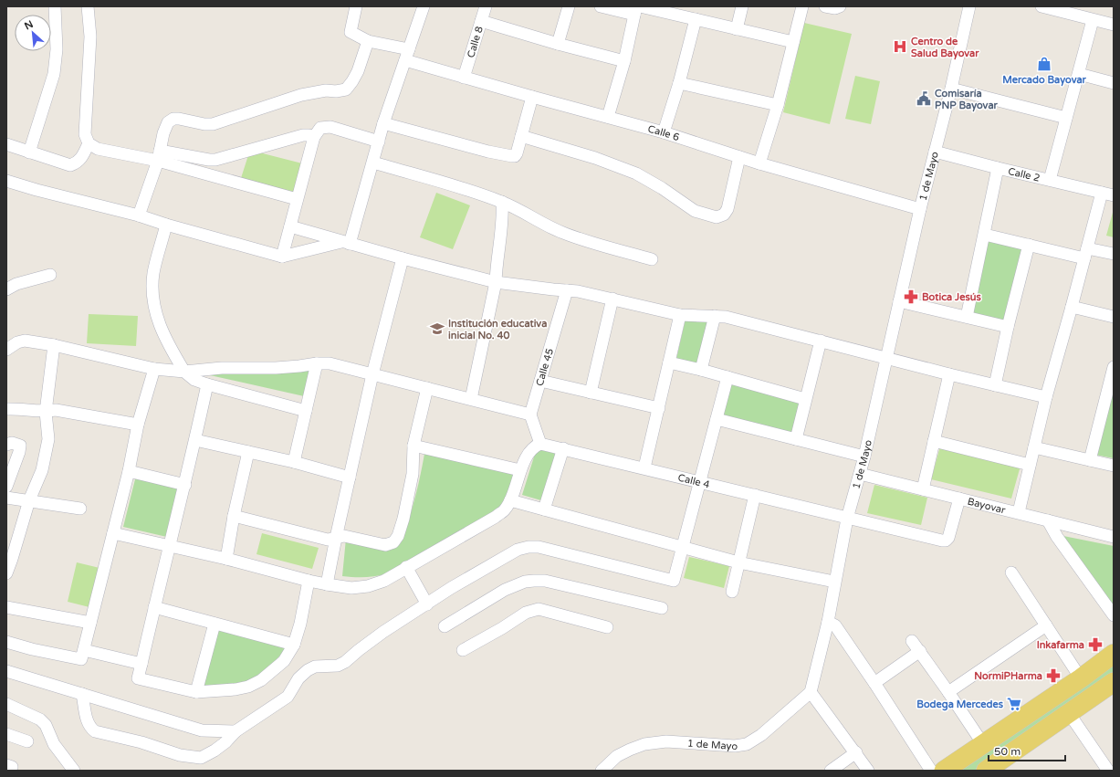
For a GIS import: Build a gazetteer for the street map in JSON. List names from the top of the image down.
{
  "streets": {
    "street": [
      "Calle 8",
      "Calle 6",
      "Calle 2",
      "1 de Mayo",
      "Calle 45",
      "Calle 4",
      "Bayovar"
    ]
  },
  "crossings": [
    ["Calle 8", "Calle 6"],
    ["Calle 6", "1 de Mayo"],
    ["Calle 2", "1 de Mayo"],
    ["1 de Mayo", "Calle 4"],
    ["1 de Mayo", "Bayovar"],
    ["Calle 4", "Bayovar"]
  ],
  "places": {
    "hospital": ["Centro de Salud Bayovar"],
    "shop": ["Mercado Bayovar"],
    "public building": ["Comisaría PNP Bayovar"],
    "pharmacy": ["Botica Jesús", "Inkafarma", "NormiPHarma"],
    "school or university": ["Institución educativa inicial No. 40"],
    "supermarket": ["Bodega Mercedes"]
  },
  "scale_bar": "50 m",
  "north": "top left"
}
